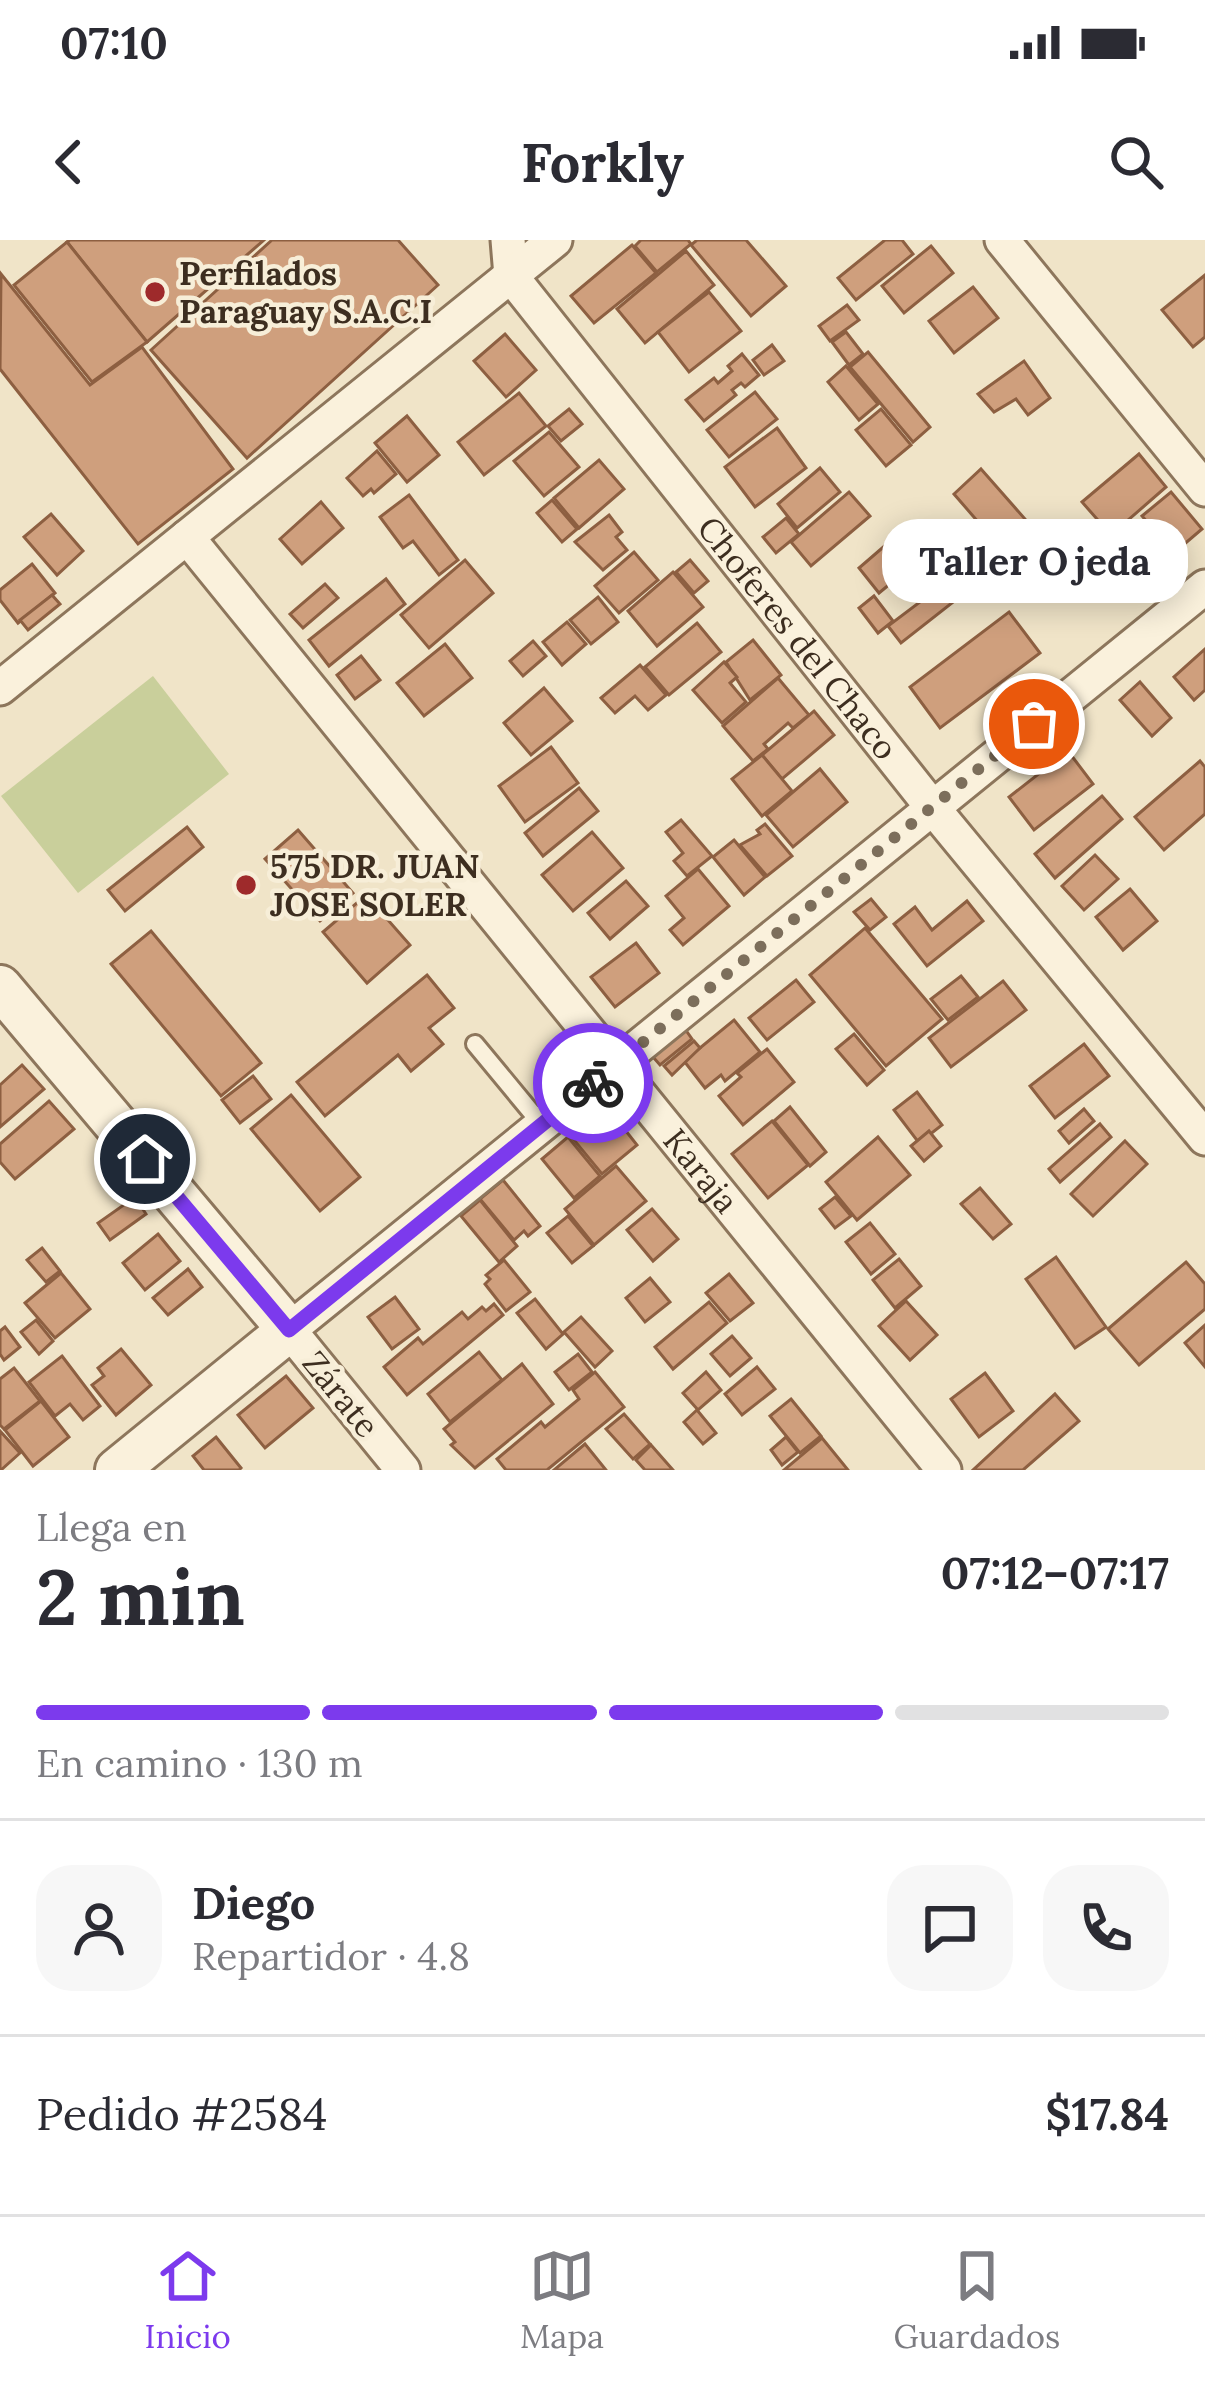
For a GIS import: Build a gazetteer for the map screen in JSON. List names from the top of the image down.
{
  "streets": {
    "street": ["Choferes del Chaco", "Karaja", "Zárate"]
  },
  "places": ["Perfilados Paraguay S.A.C.I", "Taller Ojeda", "575 DR. JUAN JOSE SOLER"],
  "page": {
    "status": "07:10",
    "header": "Forkly",
    "bubble": "Taller Ojeda",
    "heading": ["2 min", "Llega en", "07:12–07:17"],
    "panel": [
      "Diego",
      "Repartidor · 4.8",
      "Pedido #2584",
      "$17.84"
    ],
    "bar": "En camino · 130 m",
    "tabs": ["Inicio", "Mapa", "Guardados"]
  }
}
